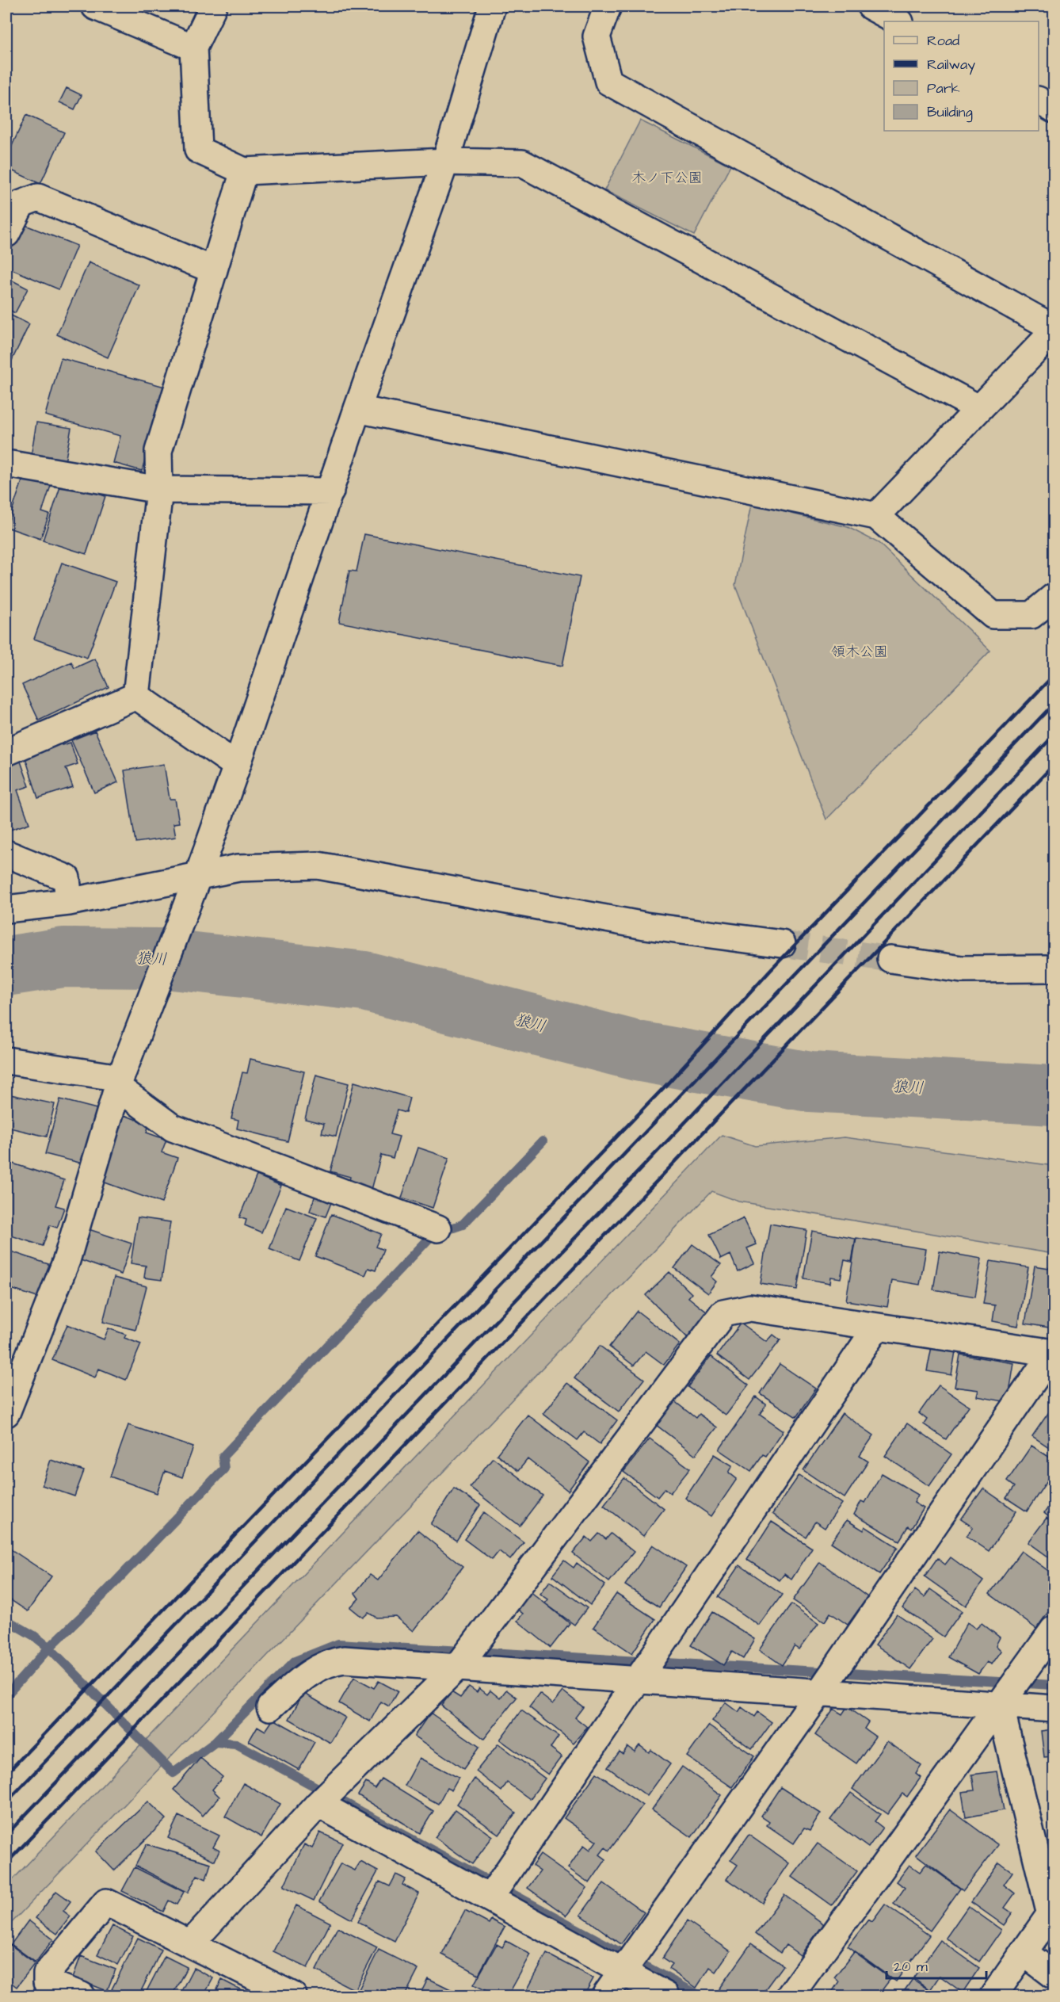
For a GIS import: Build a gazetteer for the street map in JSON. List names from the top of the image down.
{
  "water": ["狼川"],
  "parks": ["木ノ下公園", "領木公園"],
  "legend": [
    "Road",
    "Railway",
    "Park",
    "Building"
  ],
  "scale_bar": "20 m"
}
